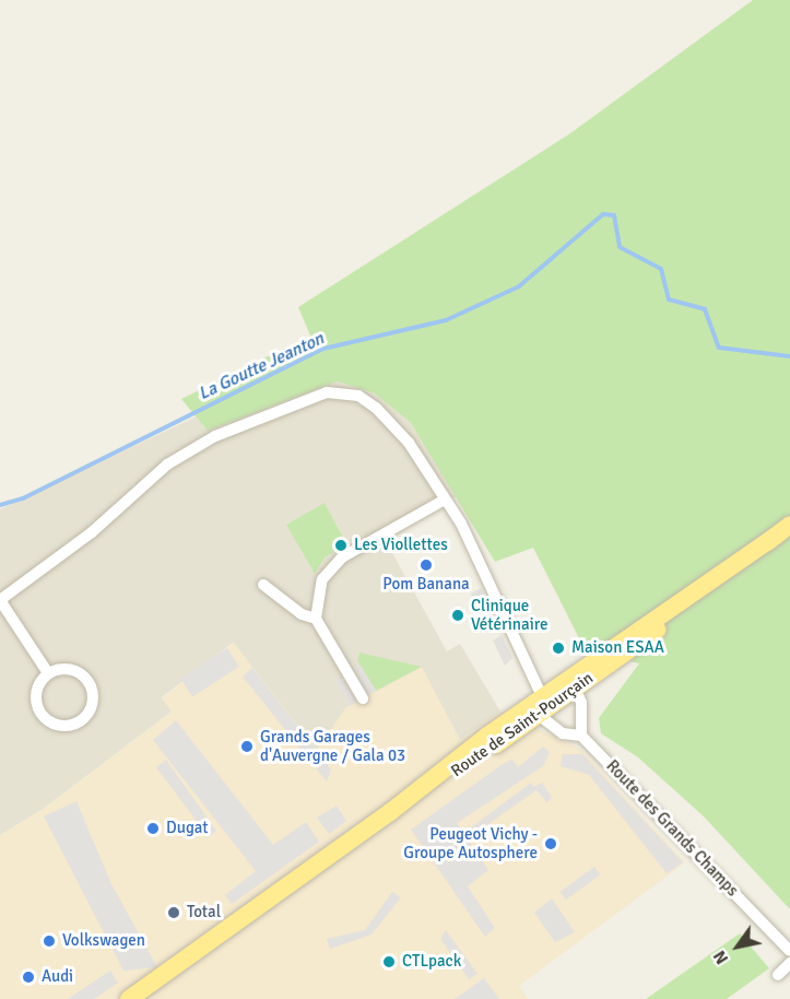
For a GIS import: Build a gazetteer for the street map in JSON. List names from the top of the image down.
{
  "streets": {
    "main road": ["Route de Saint-Pourçain"],
    "street": ["Route des Grands Champs"]
  },
  "crossings": [
    ["Route de Saint-Pourçain", "Route des Grands Champs"]
  ],
  "water": ["La Goutte Jeanton"],
  "places": [
    "Les Viollettes",
    "Pom Banana",
    "Clinique Vétérinaire",
    "Maison ESAA",
    "Grands Garages d'Auvergne / Gala 03",
    "Dugat",
    "Peugeot Vichy - Groupe Autosphere",
    "Total",
    "Volkswagen",
    "CTLpack",
    "Audi"
  ],
  "north": "bottom left"
}
